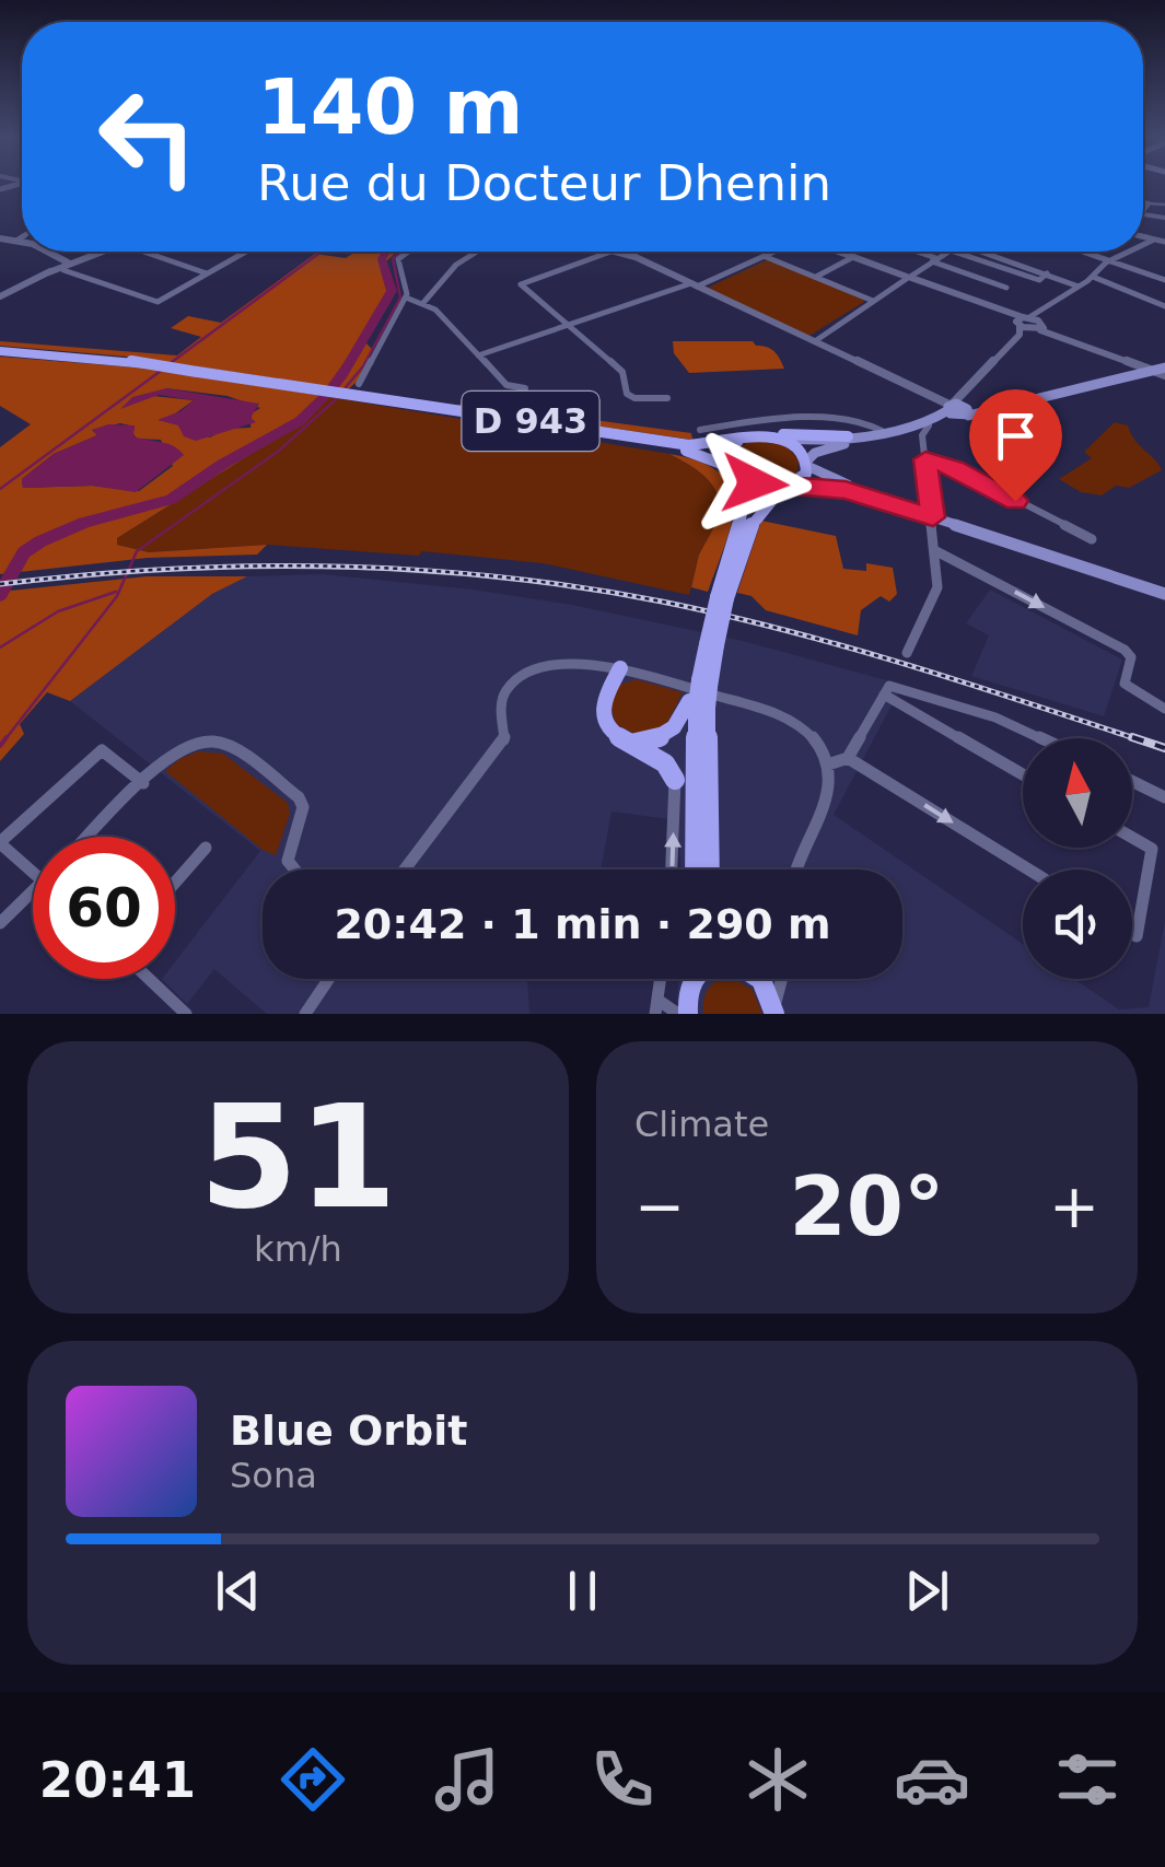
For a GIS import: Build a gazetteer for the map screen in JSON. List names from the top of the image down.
{
  "streets": {
    "main road": ["D 943"]
  },
  "north": "top",
  "page": {
    "turn": ["140 m", "Rue du Docteur Dhenin"],
    "limit": "60",
    "trip": "20:42 · 1 min · 290 m",
    "tile": [
      ["51", "km/h"],
      "Climate"
    ],
    "heat": ["−", "20°", "+"],
    "song": ["Blue Orbit", "Sona"],
    "tabs": "20:41"
  }
}
